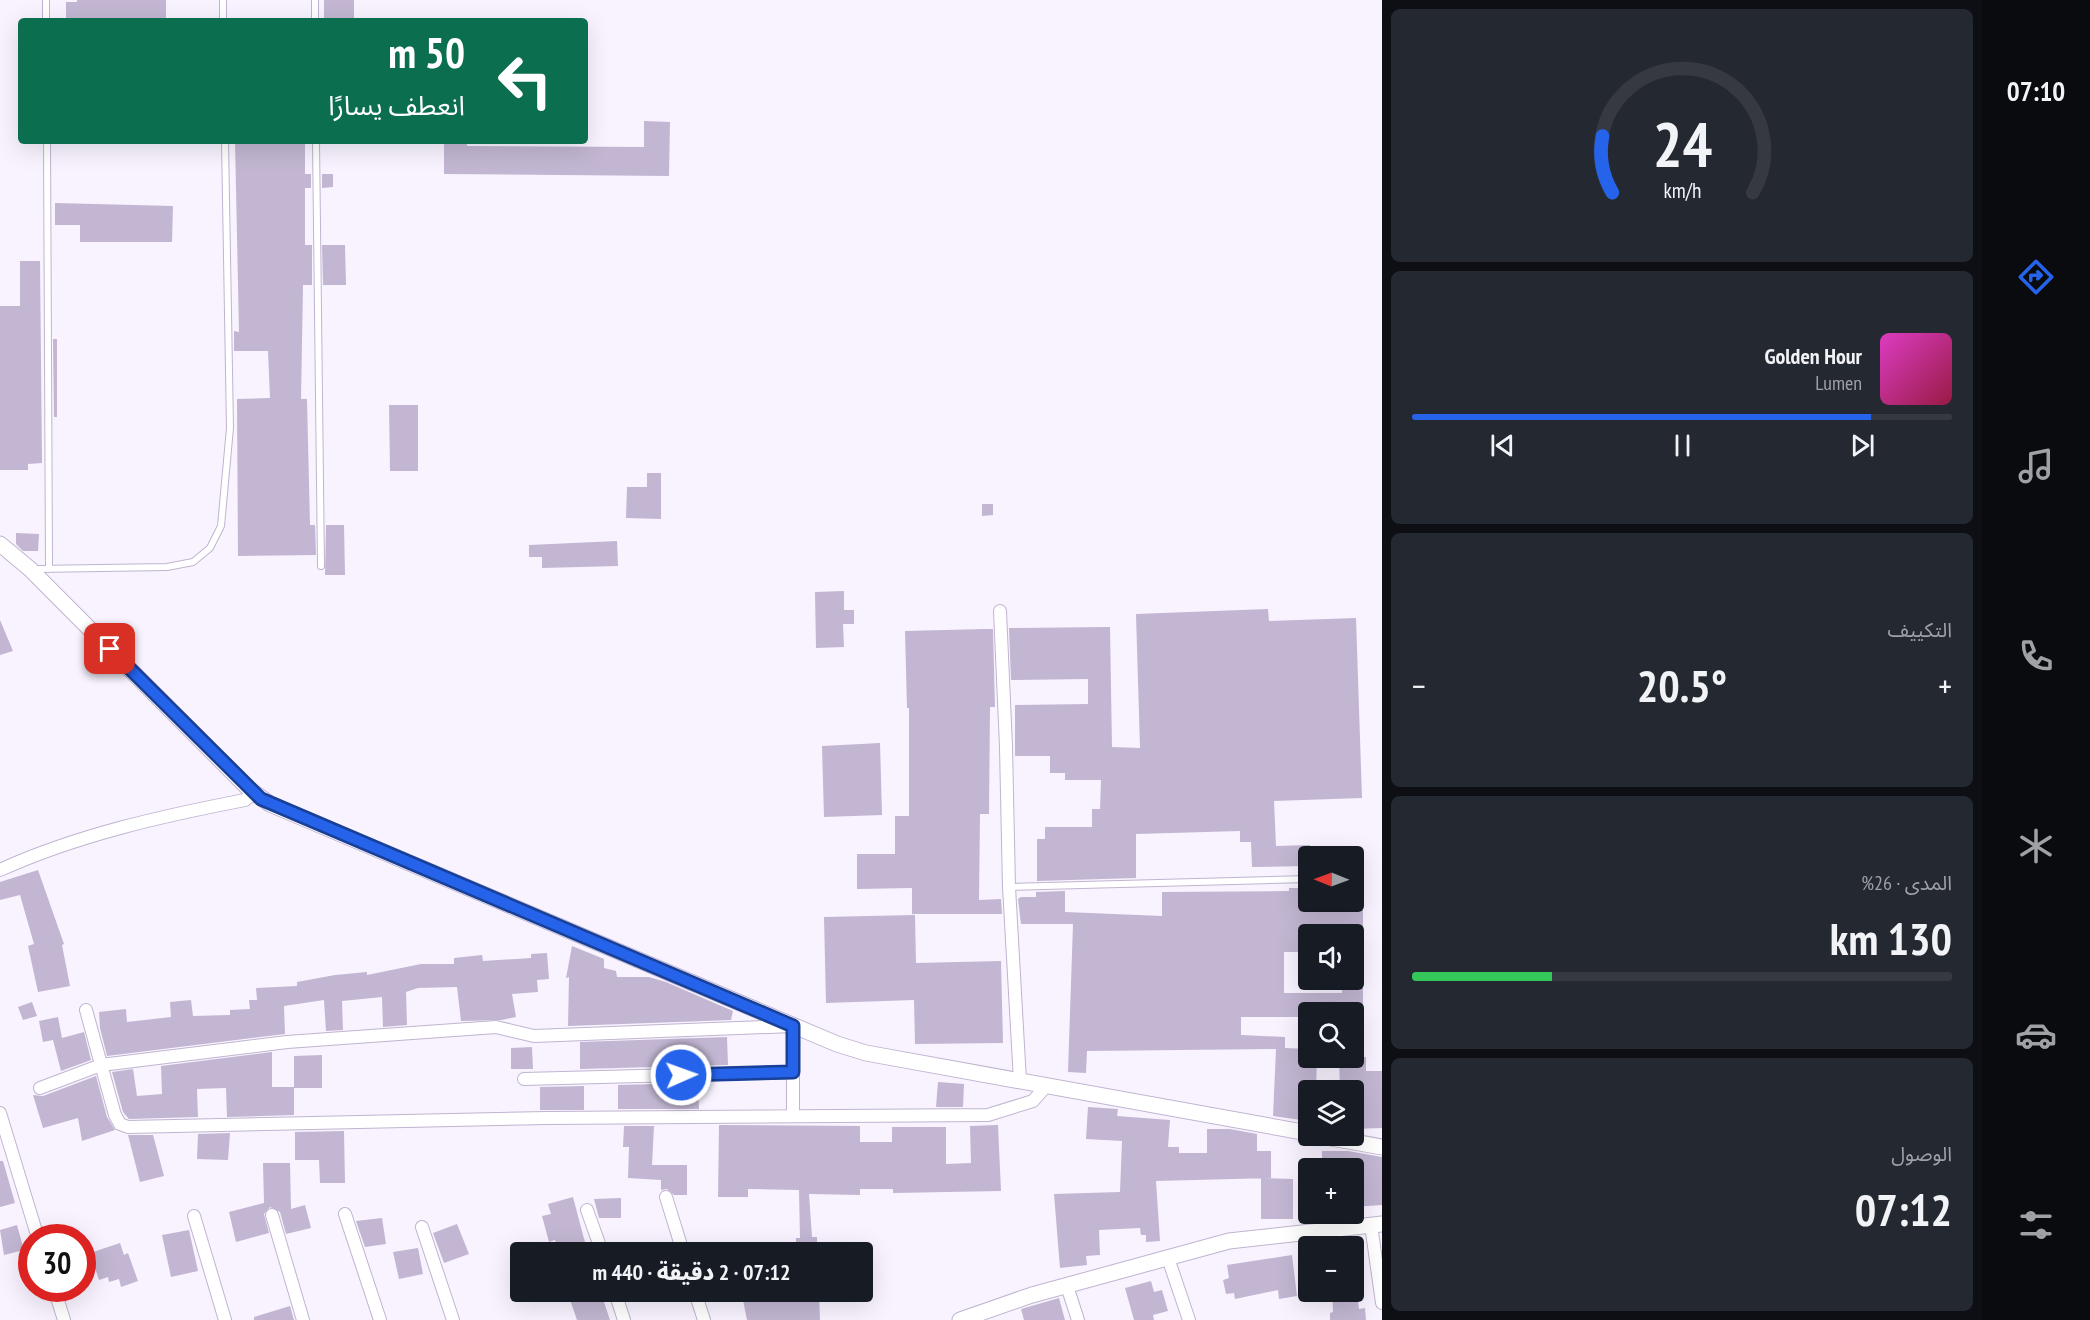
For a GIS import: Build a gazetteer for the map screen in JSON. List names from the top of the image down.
{
  "north": "left",
  "page": {
    "tabs": "07:10",
    "turn": ["50 m", "انعطف يسارًا"],
    "song": ["Golden Hour", "Lumen"],
    "tile": [
      "التكييف",
      ["المدى · 26%", "130 km"],
      ["الوصول", "07:12"]
    ],
    "heat": ["−", "20.5°", "+"],
    "map_buttons": ["+", "−"],
    "limit": "30",
    "trip": "07:12 · 2 دقيقة · 440 m",
    "gauge": ["24", "km/h"]
  }
}
